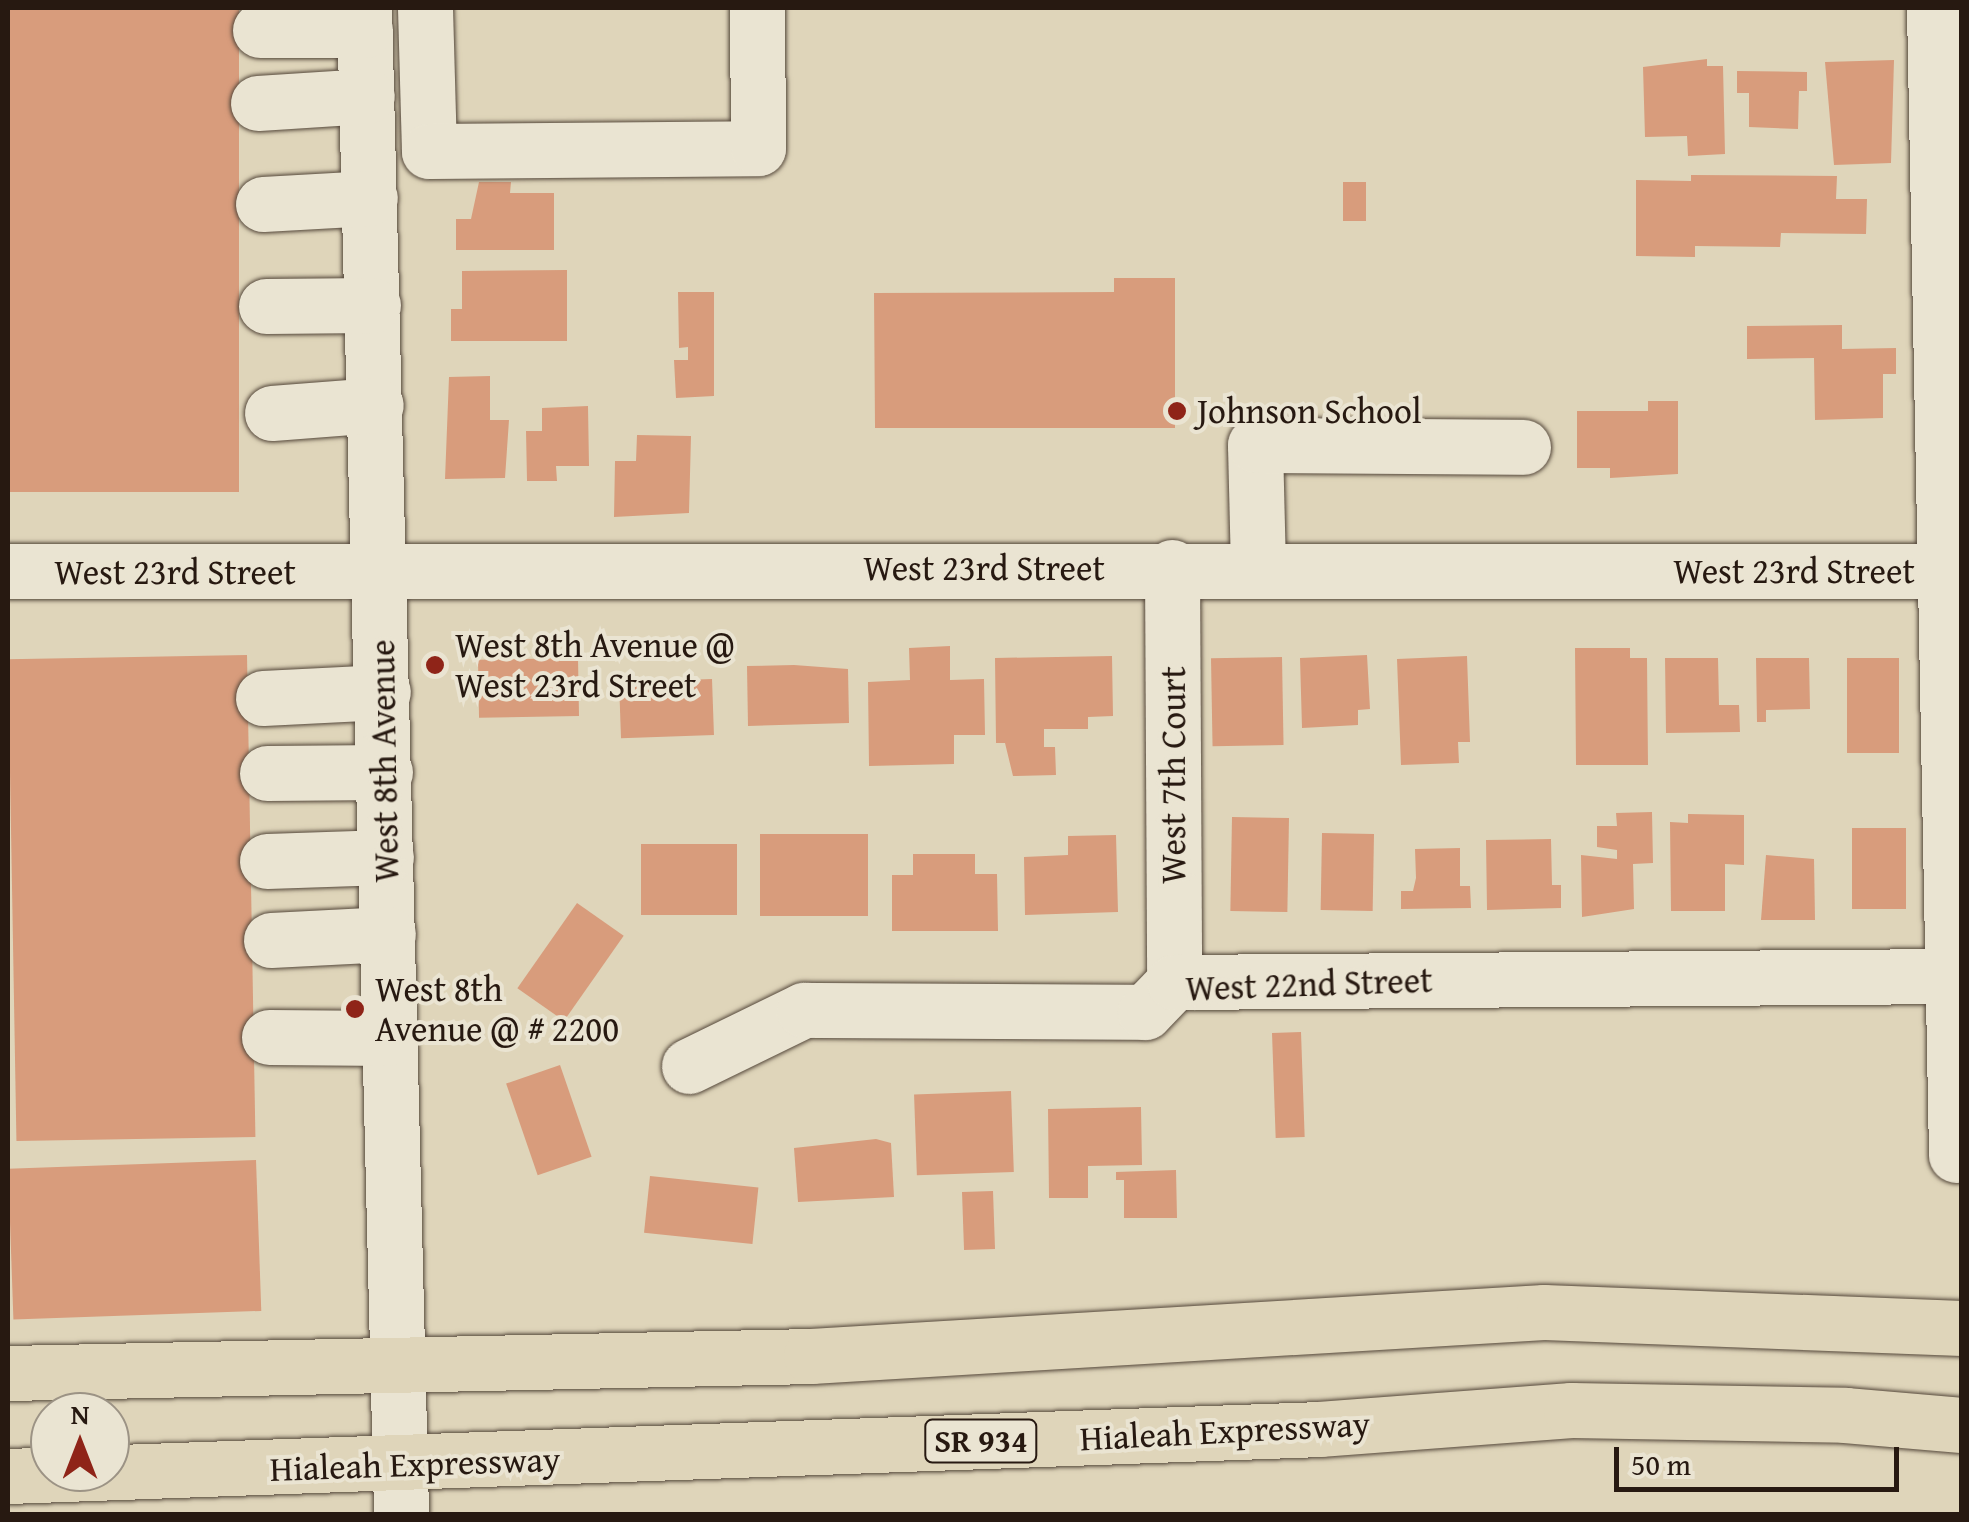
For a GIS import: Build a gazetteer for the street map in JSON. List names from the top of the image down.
{
  "streets": {
    "main road": ["Hialeah Expressway", "SR 934"],
    "street": [
      "West 23rd Street",
      "West 8th Avenue",
      "West 7th Court",
      "West 22nd Street"
    ]
  },
  "crossings": [
    ["West 23rd Street", "West 8th Avenue"],
    ["West 23rd Street", "West 7th Court"],
    ["West 8th Avenue", "Hialeah Expressway"],
    ["West 7th Court", "West 22nd Street"]
  ],
  "places": ["Johnson School", "West 8th Avenue @ West 23rd Street", "West 8th Avenue @ # 2200"],
  "scale_bar": "50 m",
  "north": "top"
}
